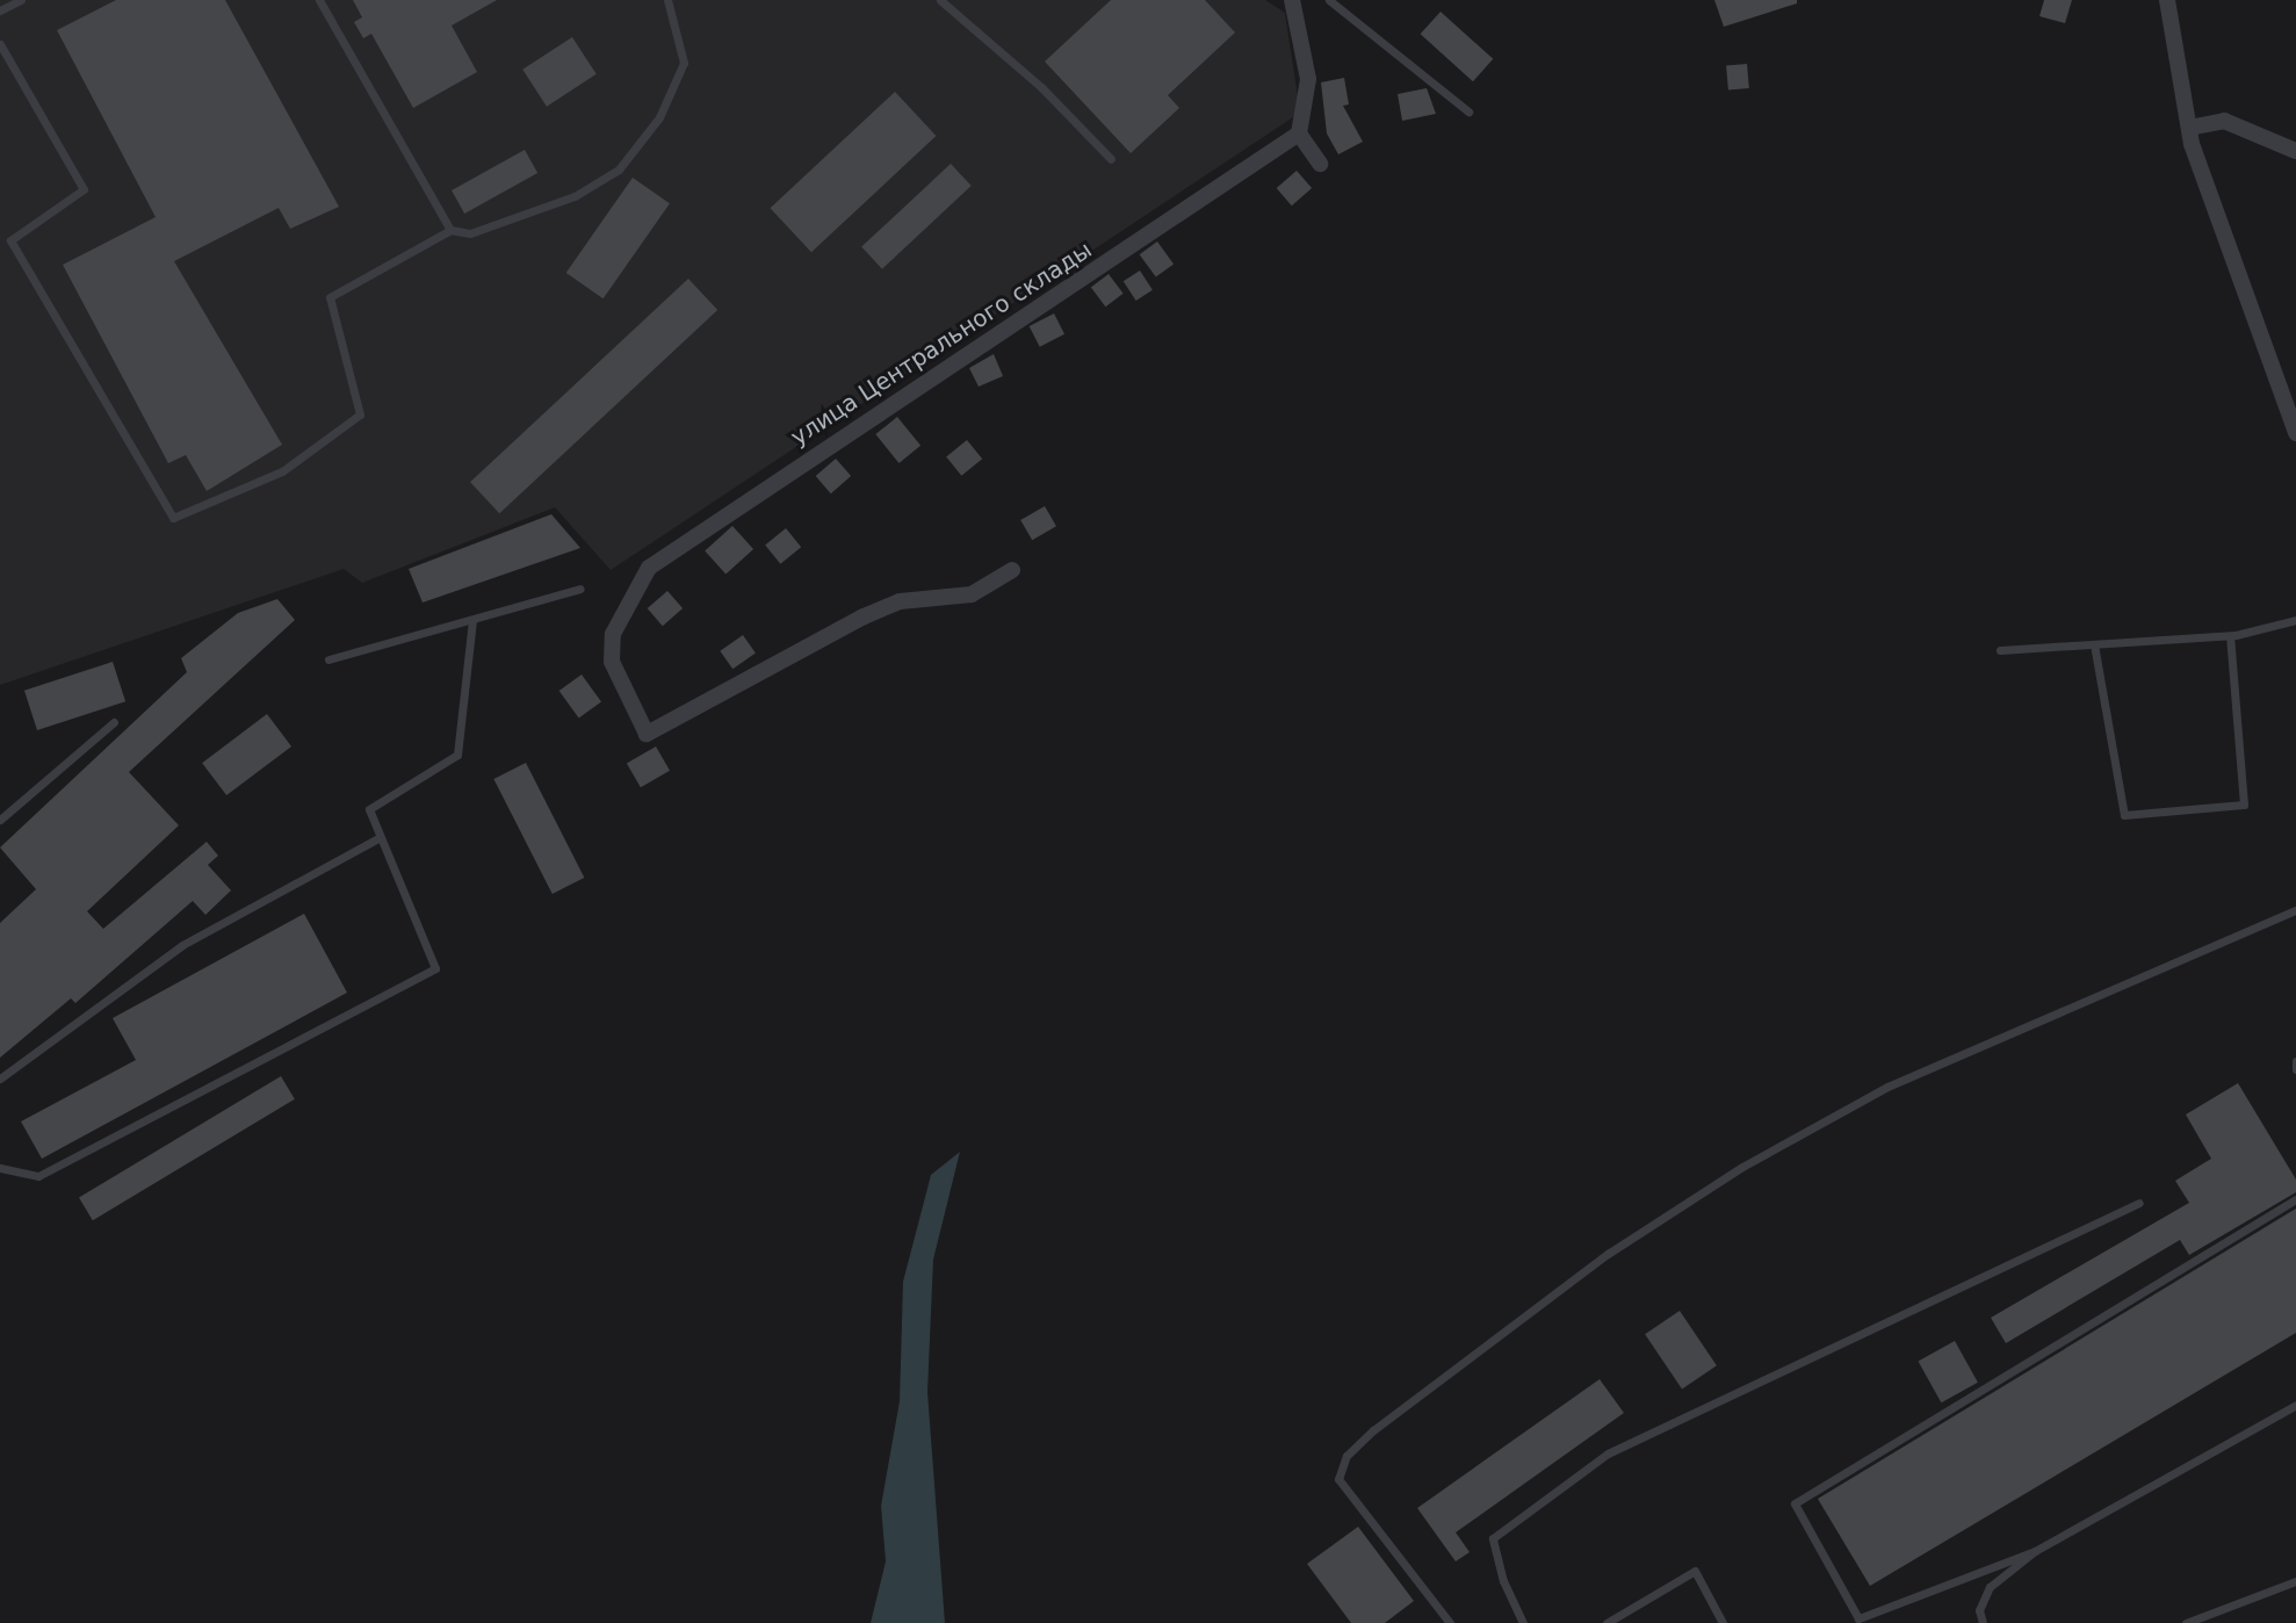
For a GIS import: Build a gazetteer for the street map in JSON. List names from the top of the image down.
{
  "streets": {
    "street": ["улица Центрального склады"]
  }
}
